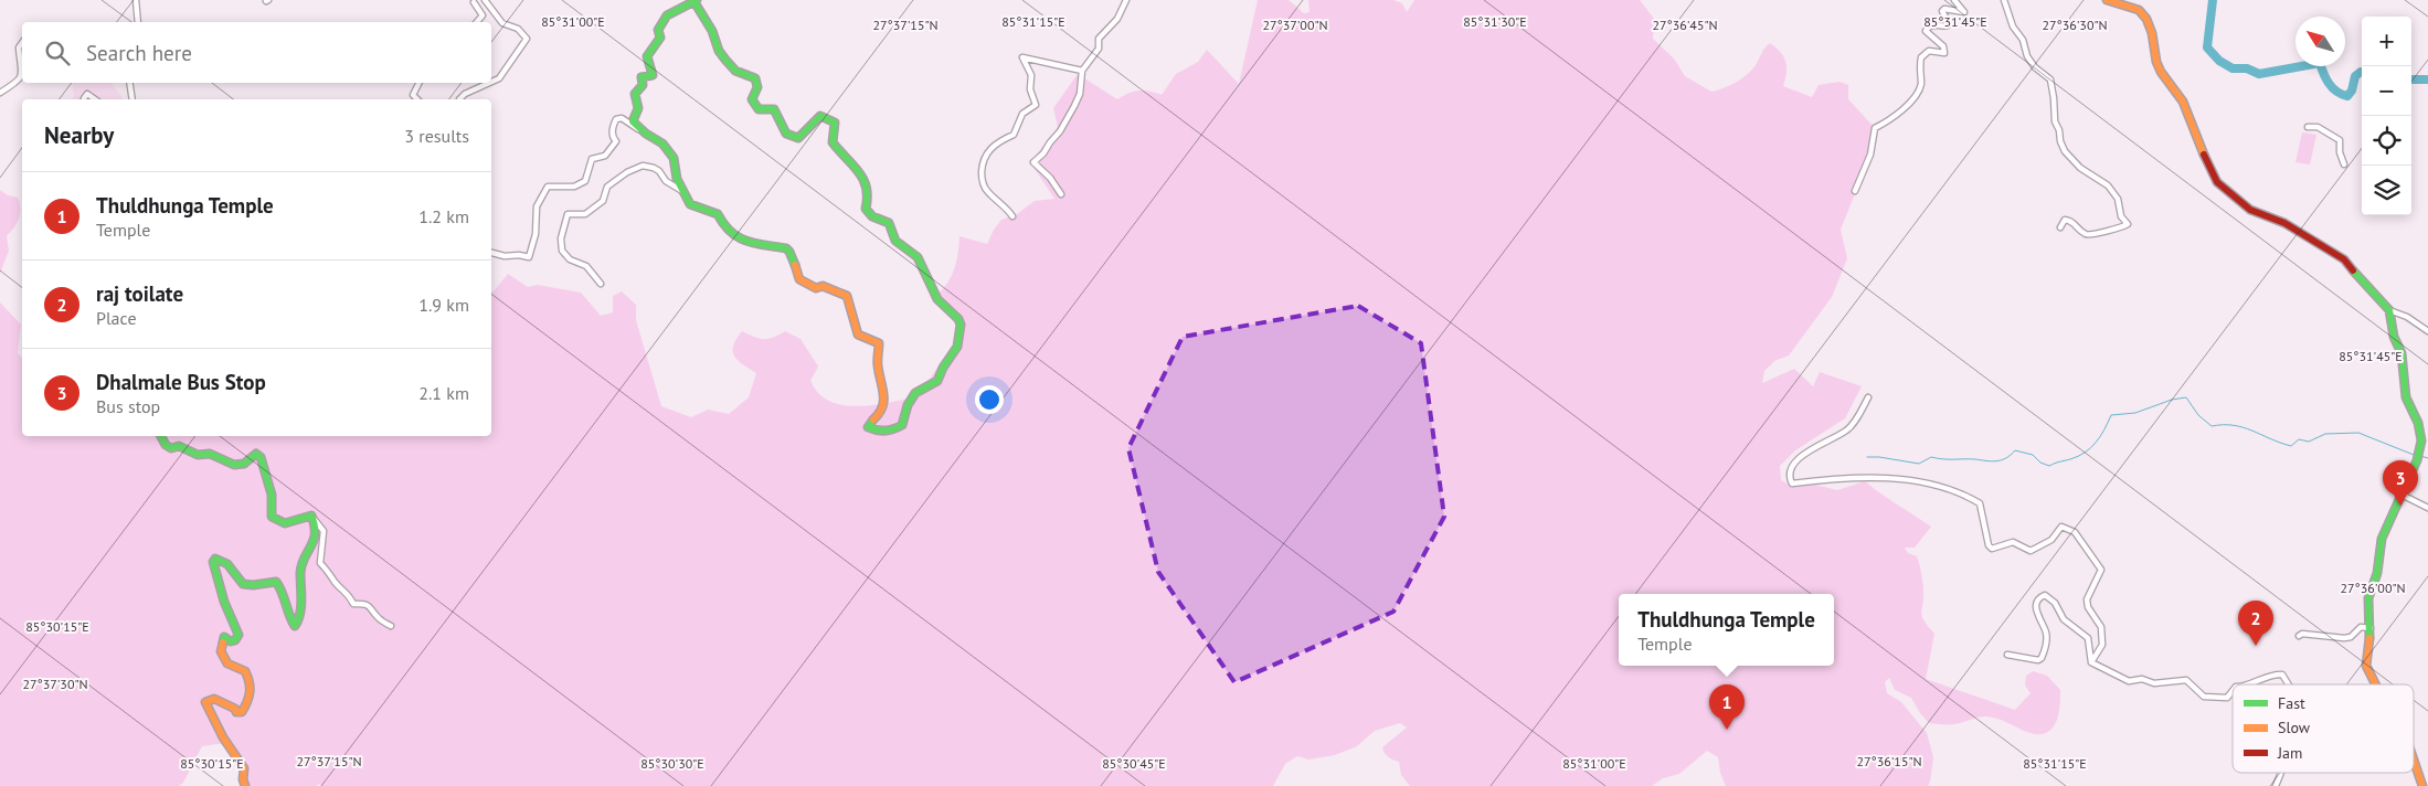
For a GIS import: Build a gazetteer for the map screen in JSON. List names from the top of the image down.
{
  "legend": ["Fast", "Slow", "Jam"],
  "north": "top left",
  "page": {
    "map_buttons": ["+", "−"],
    "search": "Search here",
    "heading": ["Nearby", "3 results"],
    "list": [
      {
        "mark": "1",
        "name": "Thuldhunga Temple",
        "note": "Temple",
        "value": "1.2 km"
      },
      {
        "mark": "2",
        "name": "raj toilate",
        "note": "Place",
        "value": "1.9 km"
      },
      {
        "mark": "3",
        "name": "Dhalmale Bus Stop",
        "note": "Bus stop",
        "value": "2.1 km"
      }
    ],
    "pins": ["3", "2", "1"],
    "popup": ["Thuldhunga Temple", "Temple"]
  },
  "coordinates": [
    "85°31'00\"E",
    "85°31'15\"E",
    "85°31'30\"E",
    "85°31'45\"E",
    "27°36'30\"N",
    "27°37'15\"N",
    "27°37'00\"N",
    "27°36'45\"N",
    "27°36'00\"N",
    "85°30'15\"E",
    "27°37'30\"N",
    "27°36'15\"N",
    "85°30'30\"E",
    "85°30'45\"E"
  ]
}
